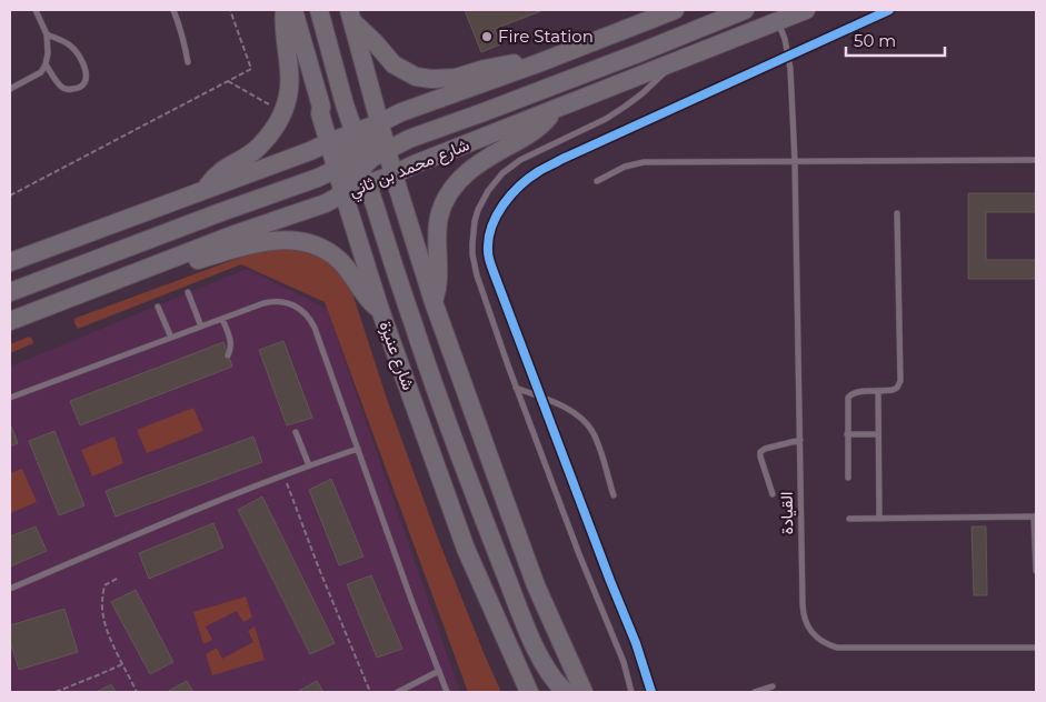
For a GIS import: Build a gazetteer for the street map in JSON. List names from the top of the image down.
{
  "streets": {
    "main road": ["شارع محمد بن ثاني", "شارع عنيزة"],
    "lane": ["القيادة"]
  },
  "crossings": [
    ["شارع محمد بن ثاني", "شارع عنيزة"],
    ["شارع محمد بن ثاني", "القيادة"]
  ],
  "places": ["Fire Station"],
  "scale_bar": "50 m"
}
